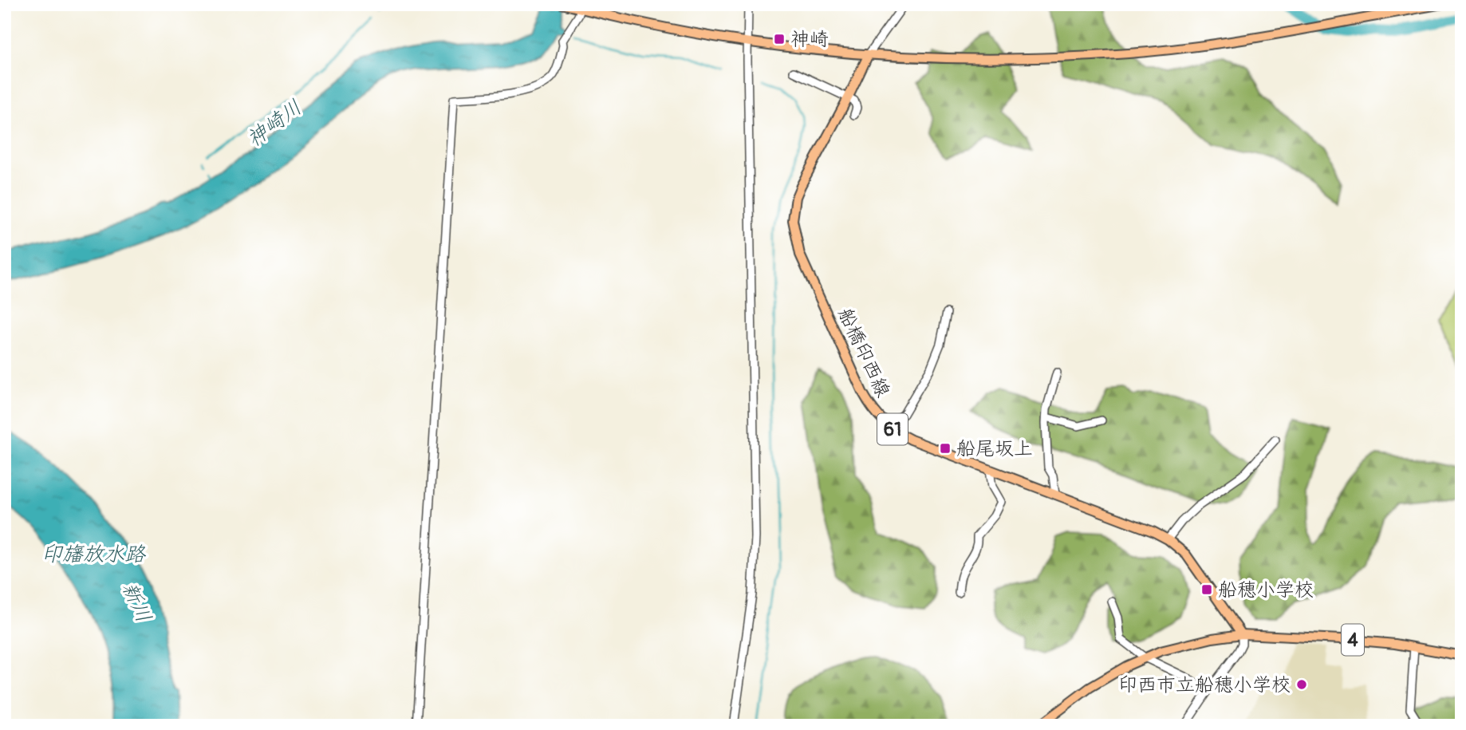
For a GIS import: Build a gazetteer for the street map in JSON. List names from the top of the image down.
{
  "streets": {
    "main road": ["船橋印西線", "61", "4"]
  },
  "crossings": [
    ["船橋印西線", "4"]
  ],
  "water": ["神崎川", "印旛放水路", "新川"],
  "places": {
    "transit": ["神崎", "船尾坂上", "船穂小学校"],
    "other": ["印西市立船穂小学校"]
  }
}
